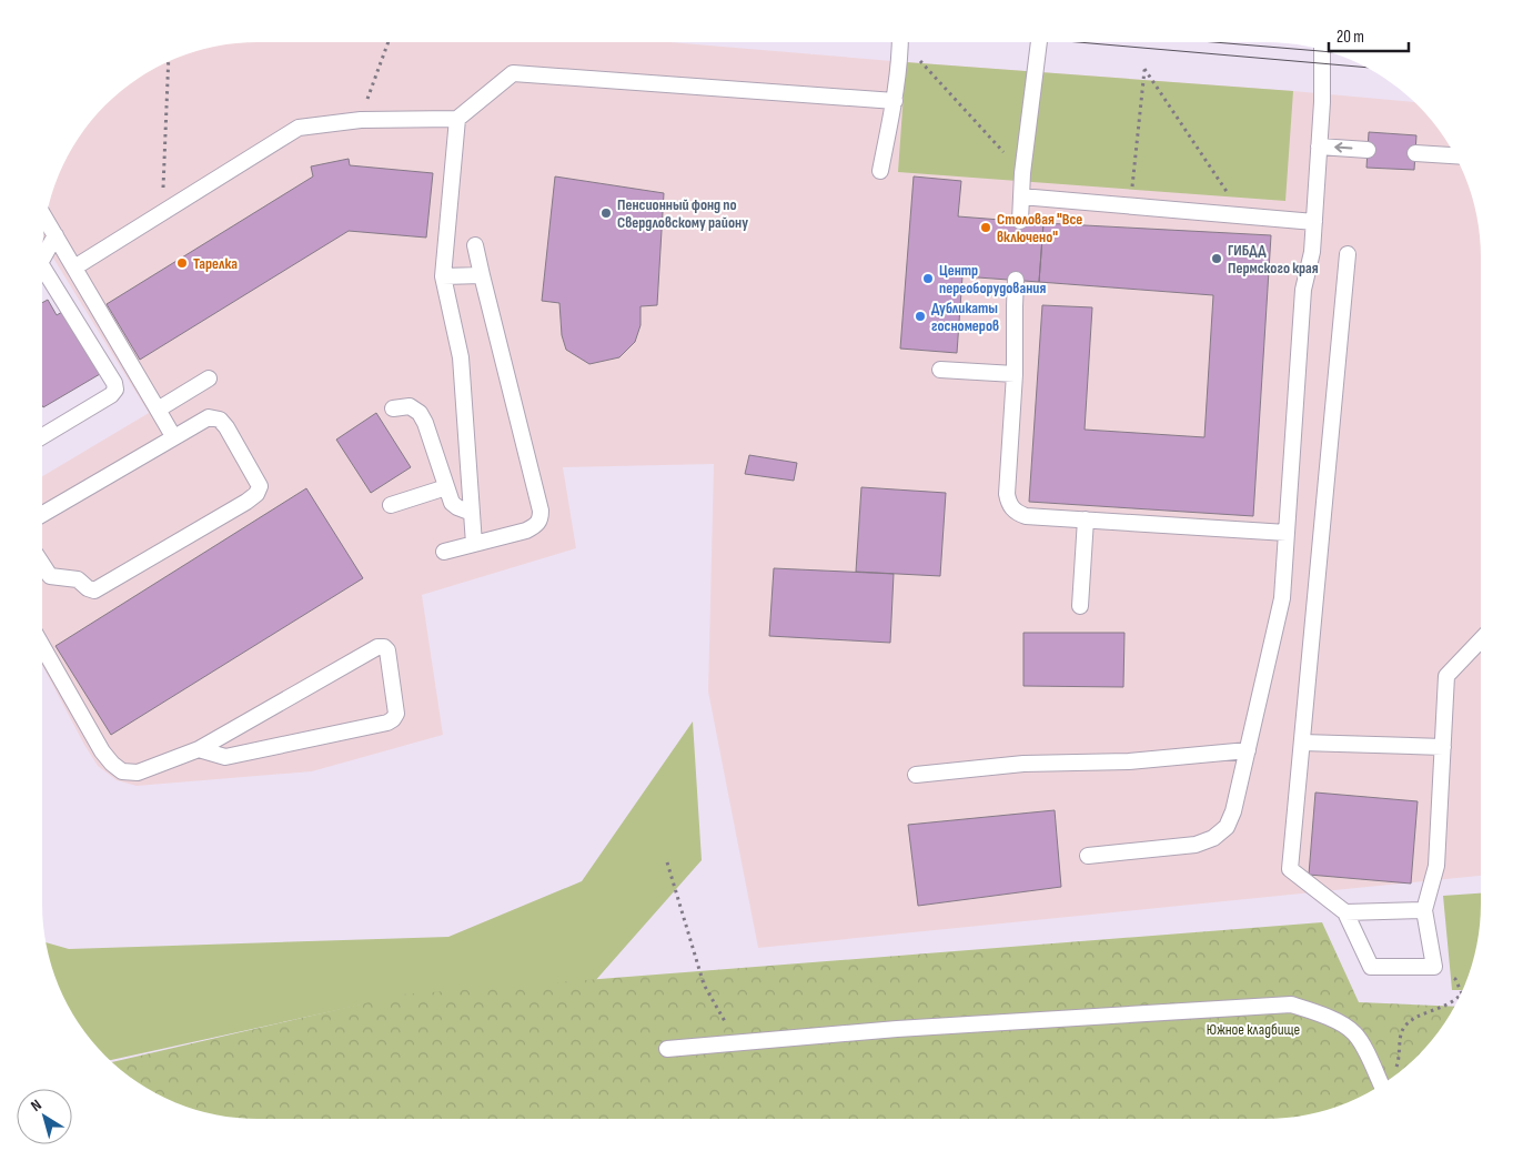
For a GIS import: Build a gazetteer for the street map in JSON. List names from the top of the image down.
{
  "parks": ["Южное кладбище"],
  "places": [
    "Пенсионный фонд по Свердловскому району",
    "Столовая \"Все включено\"",
    "ГИБДД Пермского края",
    "Тарелка",
    "Центр переоборудования",
    "Дубликаты госномеров"
  ],
  "scale_bar": "20 m",
  "north": "top left"
}
